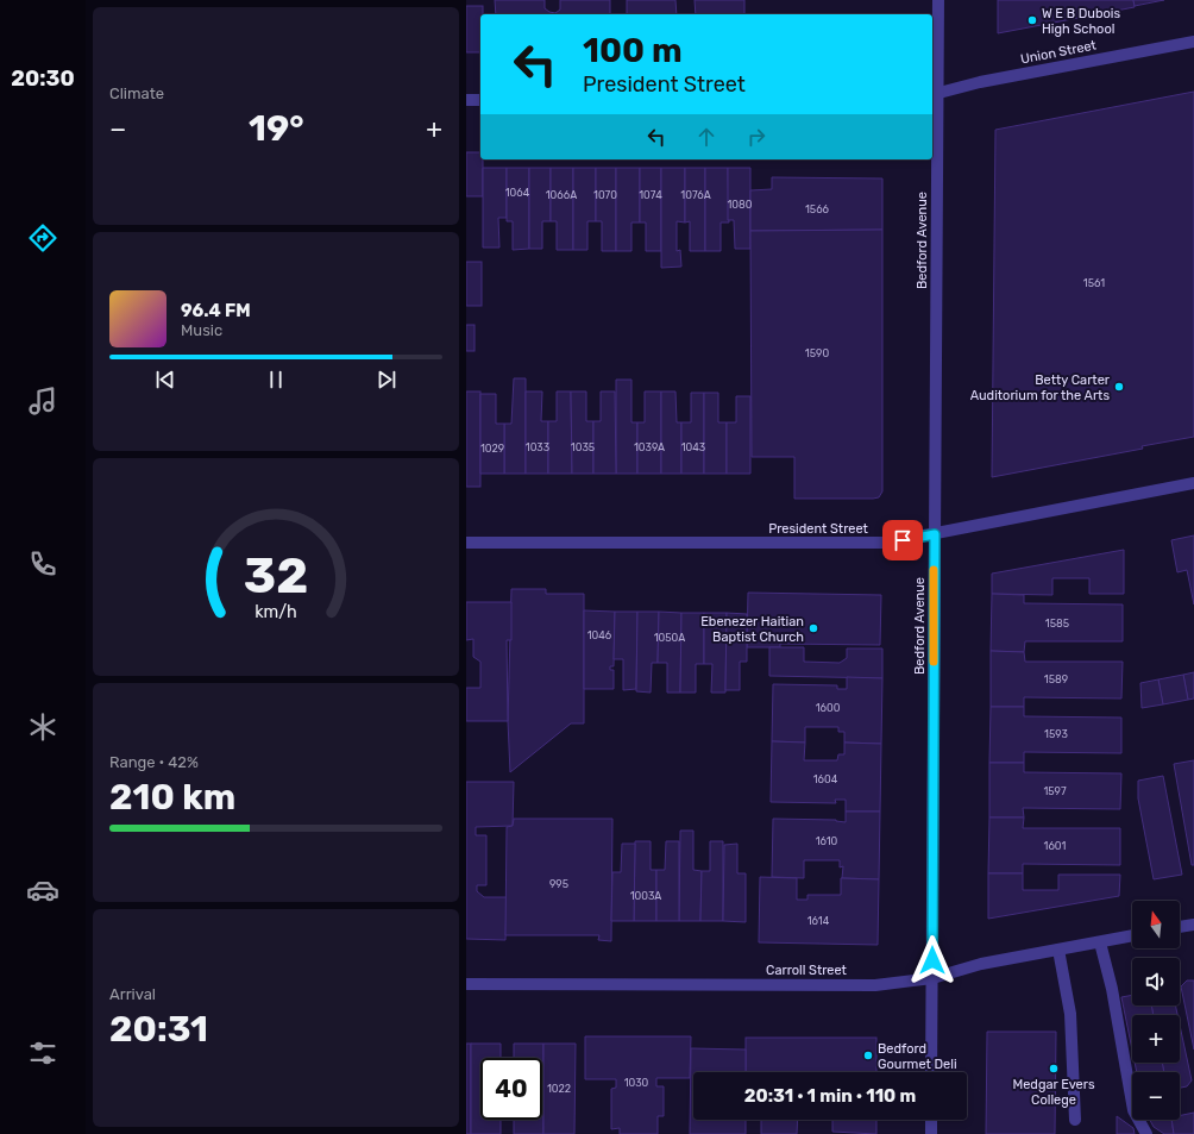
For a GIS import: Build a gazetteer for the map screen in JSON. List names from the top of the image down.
{
  "streets": {
    "street": [
      "Union Street",
      "Bedford Avenue",
      "President Street",
      "Carroll Street"
    ]
  },
  "crossings": [
    ["Union Street", "Bedford Avenue"],
    ["Bedford Avenue", "President Street"],
    ["Bedford Avenue", "Carroll Street"]
  ],
  "places": [
    "W E B Dubois High School",
    "Betty Carter Auditorium for the Arts",
    "Ebenezer Haitian Baptist Church",
    "Bedford Gourmet Deli",
    "Medgar Evers College"
  ],
  "house_numbers": [
    "1064",
    "1066A",
    "1070",
    "1074",
    "1076A",
    "1080",
    "1566",
    "1561",
    "1590",
    "1033",
    "1035",
    "1039A",
    "1043",
    "1029",
    "1585",
    "1046",
    "1050A",
    "1589",
    "1600",
    "1593",
    "1604",
    "1597",
    "1610",
    "1601",
    "995",
    "1003A",
    "1614",
    "1030",
    "1022"
  ],
  "north": "top",
  "page": {
    "tabs": "20:30",
    "tile": [
      "Climate",
      ["Range · 42%", "210 km"],
      ["Arrival", "20:31"]
    ],
    "turn": ["100 m", "President Street"],
    "heat": ["−", "19°", "+"],
    "song": ["96.4 FM", "Music"],
    "map_buttons": ["+", "−"],
    "limit": "40",
    "trip": "20:31 · 1 min · 110 m",
    "gauge": ["32", "km/h"]
  }
}
